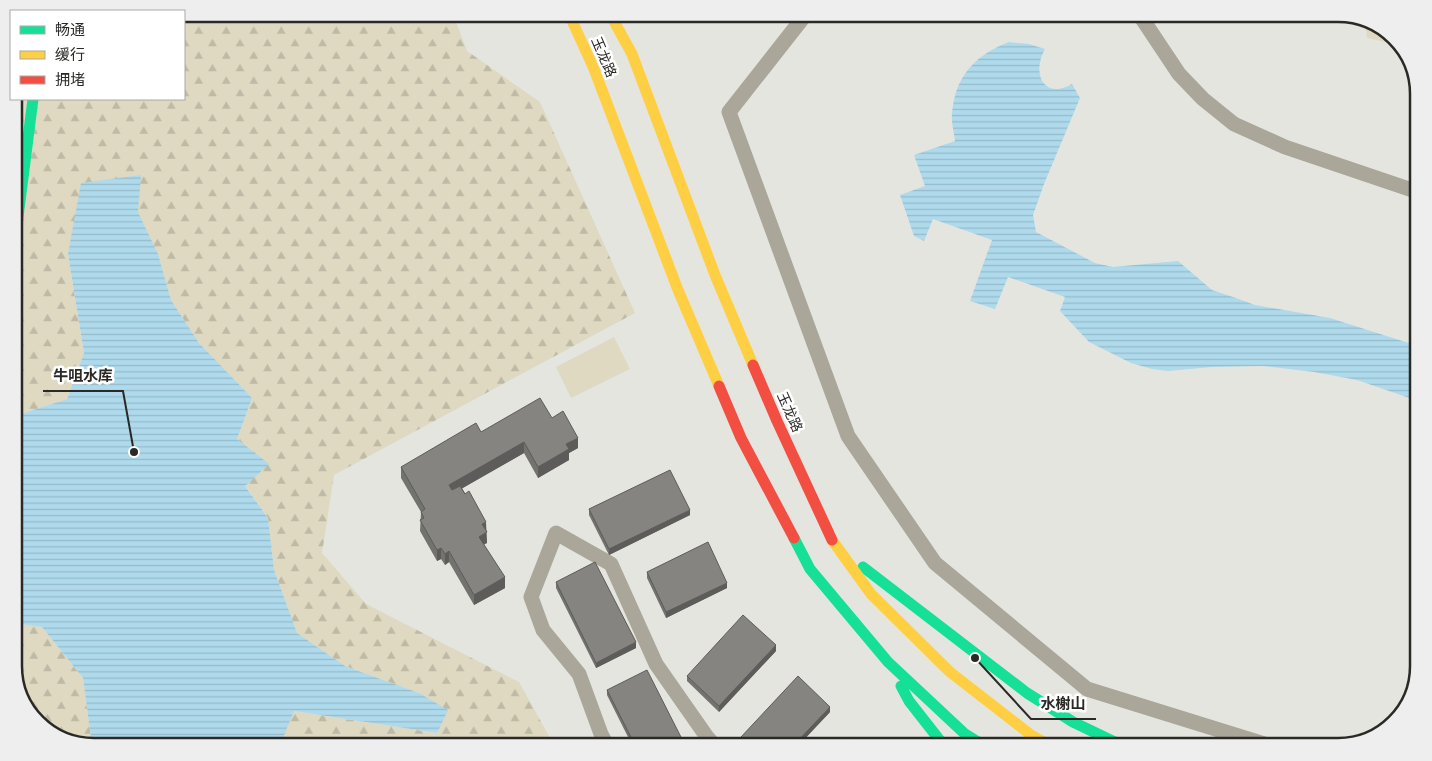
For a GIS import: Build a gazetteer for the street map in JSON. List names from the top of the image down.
{
  "streets": {
    "main road": ["玉龙路"]
  },
  "places": ["牛咀水库", "水榭山"],
  "legend": ["畅通", "缓行", "拥堵"]
}
